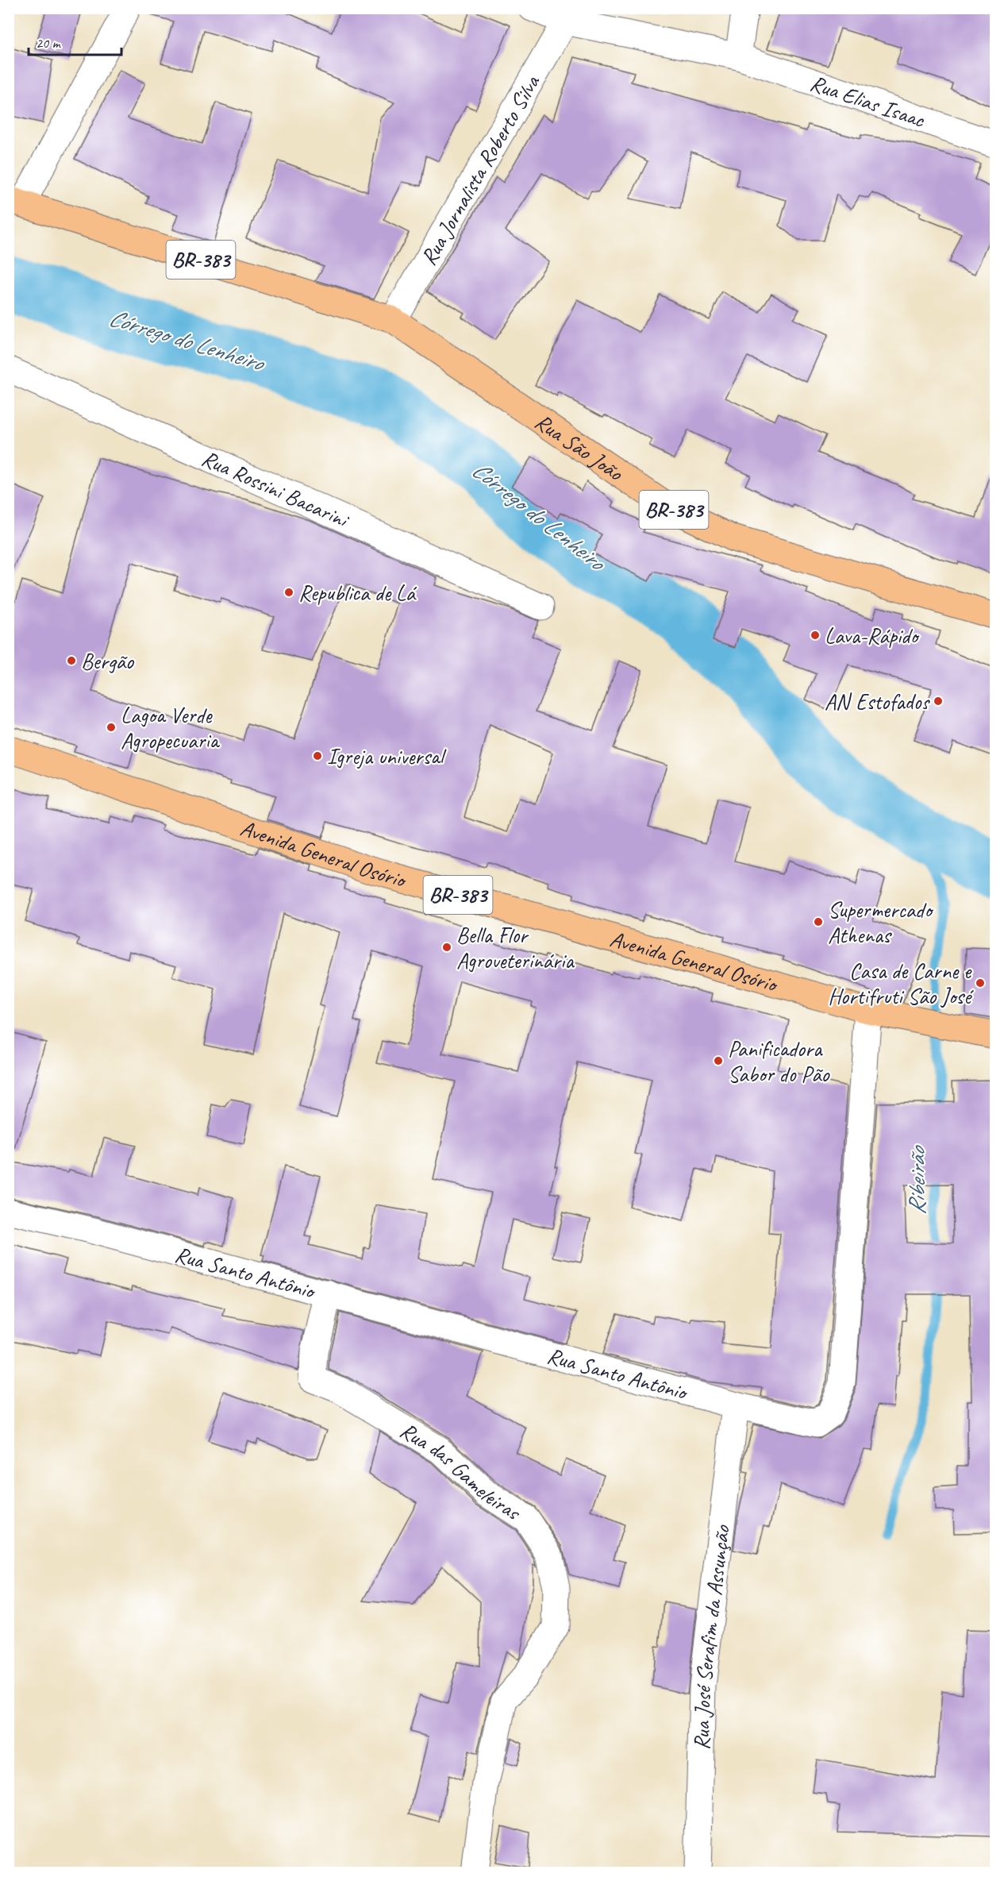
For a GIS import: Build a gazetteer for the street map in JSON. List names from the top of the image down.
{
  "streets": {
    "highway": ["BR-383", "Rua São João", "Avenida General Osório"],
    "street": [
      "Rua Elias Isaac",
      "Rua Jornalista Roberto Silva",
      "Rua Rossini Bacarini",
      "Rua Santo Antônio",
      "Rua das Gameleiras",
      "Rua José Serafim da Assunção"
    ]
  },
  "crossings": [
    ["Rua Elias Isaac", "Rua Jornalista Roberto Silva"],
    ["Rua Jornalista Roberto Silva", "BR-383"],
    ["Rua Jornalista Roberto Silva", "Rua São João"],
    ["BR-383", "Rua São João"],
    ["Avenida General Osório", "Rua Santo Antônio"],
    ["Rua Santo Antônio", "Rua das Gameleiras"],
    ["Rua Santo Antônio", "Rua José Serafim da Assunção"]
  ],
  "water": ["Córrego do Lenheiro", "Ribeirão"],
  "places": [
    "Republica de Lá",
    "Lava-Rápido",
    "Bergão",
    "AN Estofados",
    "Lagoa Verde Agropecuaria",
    "Igreja universal",
    "Supermercado Athenas",
    "Bella Flor Agroveterinária",
    "Casa de Carne e Hortifruti São José",
    "Panificadora Sabor do Pão"
  ],
  "scale_bar": "20 m"
}
